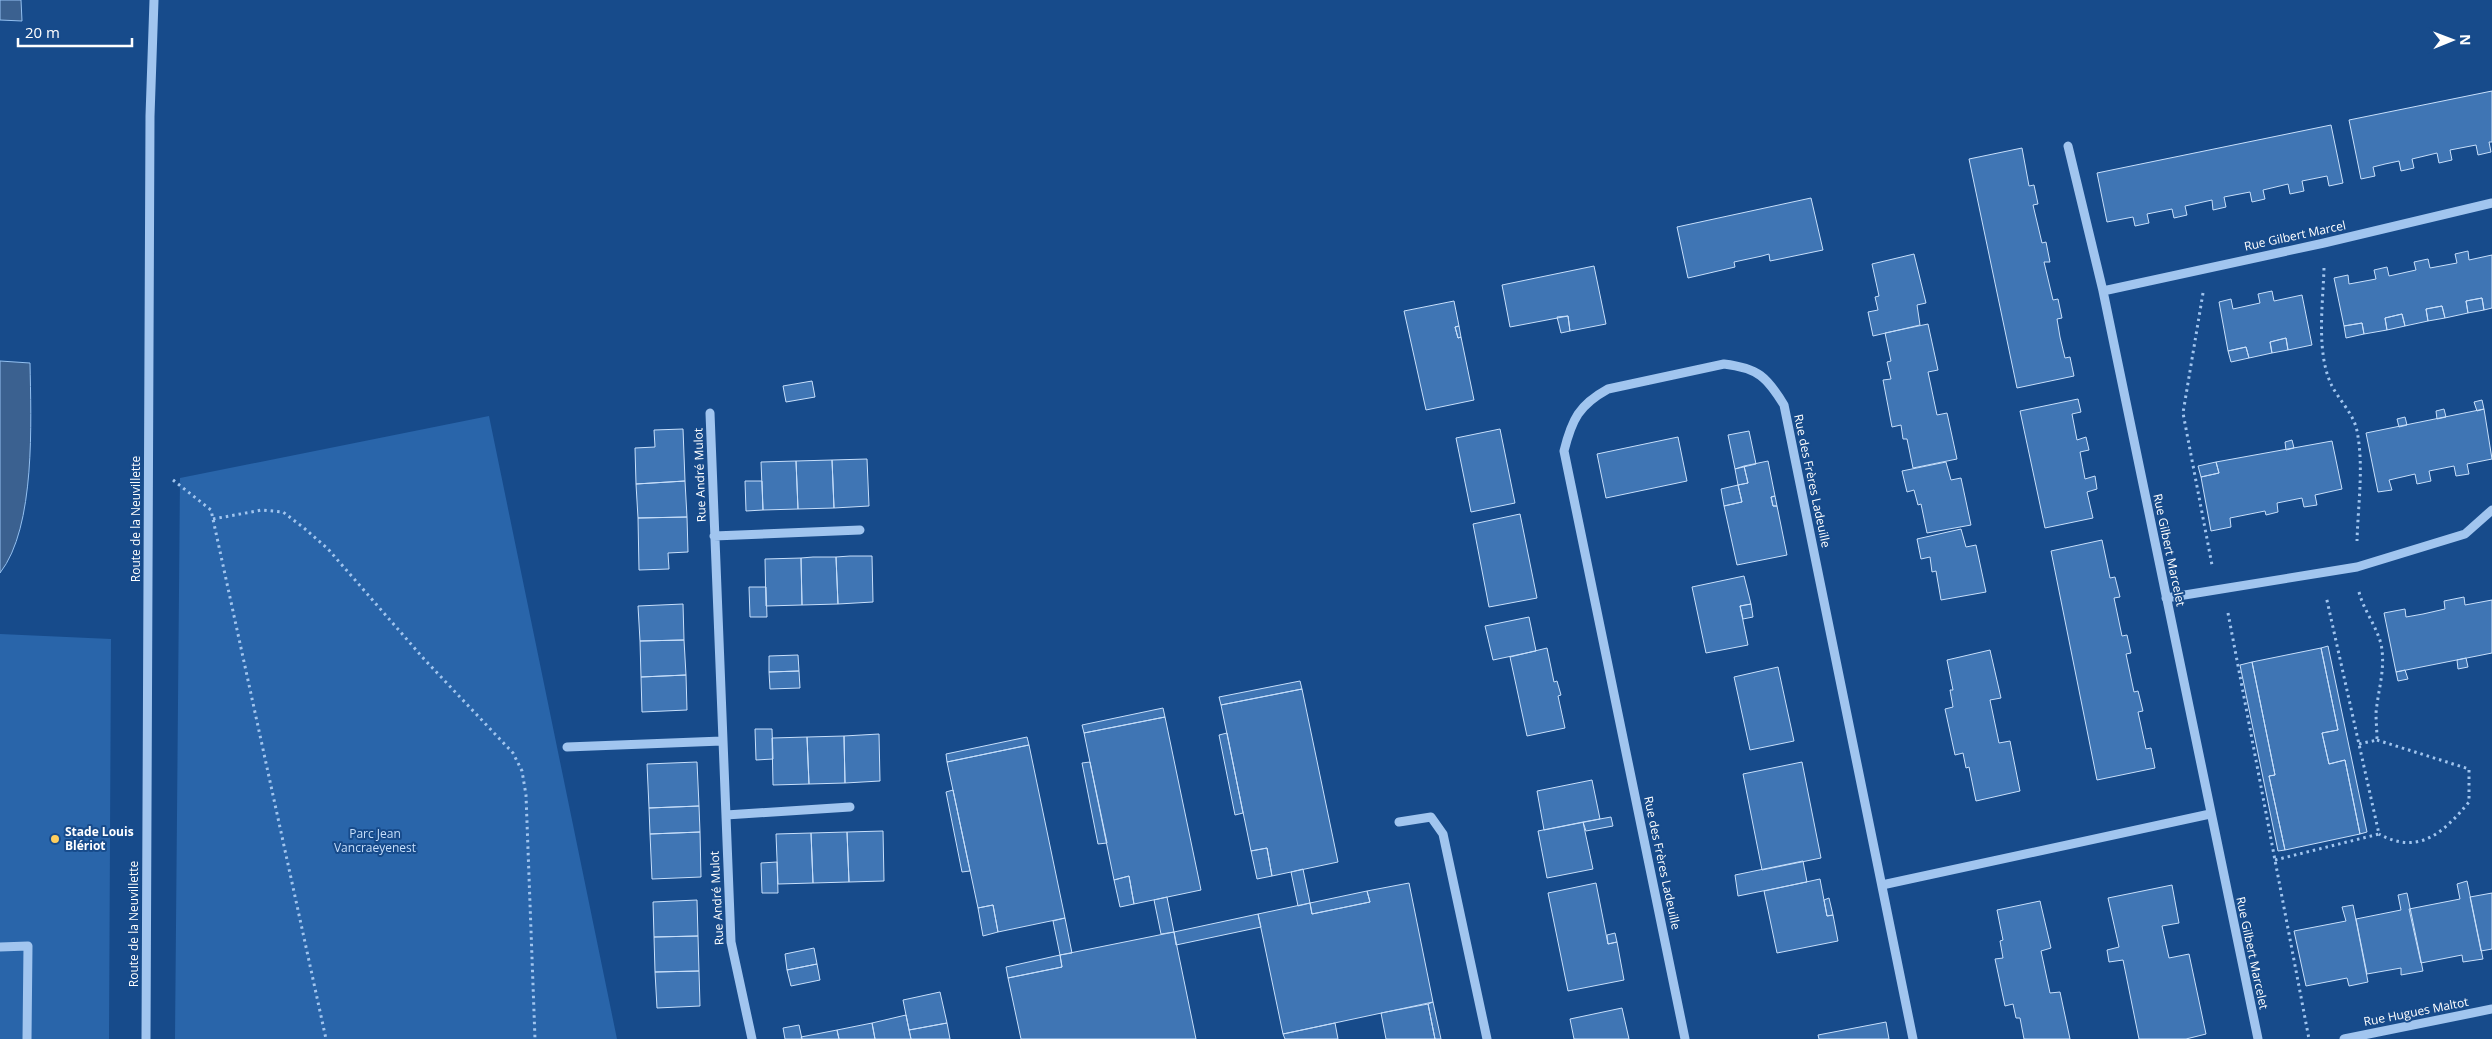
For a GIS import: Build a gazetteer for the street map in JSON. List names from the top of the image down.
{
  "streets": {
    "street": [
      "Rue Gilbert Marcel",
      "Rue André Mulot",
      "Rue des Frères Ladeuille",
      "Route de la Neuvillette",
      "Rue Gilbert Marcelet",
      "Rue Hugues Maltot"
    ]
  },
  "crossings": [
    ["Rue Gilbert Marcel", "Rue Gilbert Marcelet"]
  ],
  "parks": ["Parc Jean Vancraeyenest"],
  "places": ["Stade Louis Blériot"],
  "scale_bar": "20 m",
  "north": "right"
}
